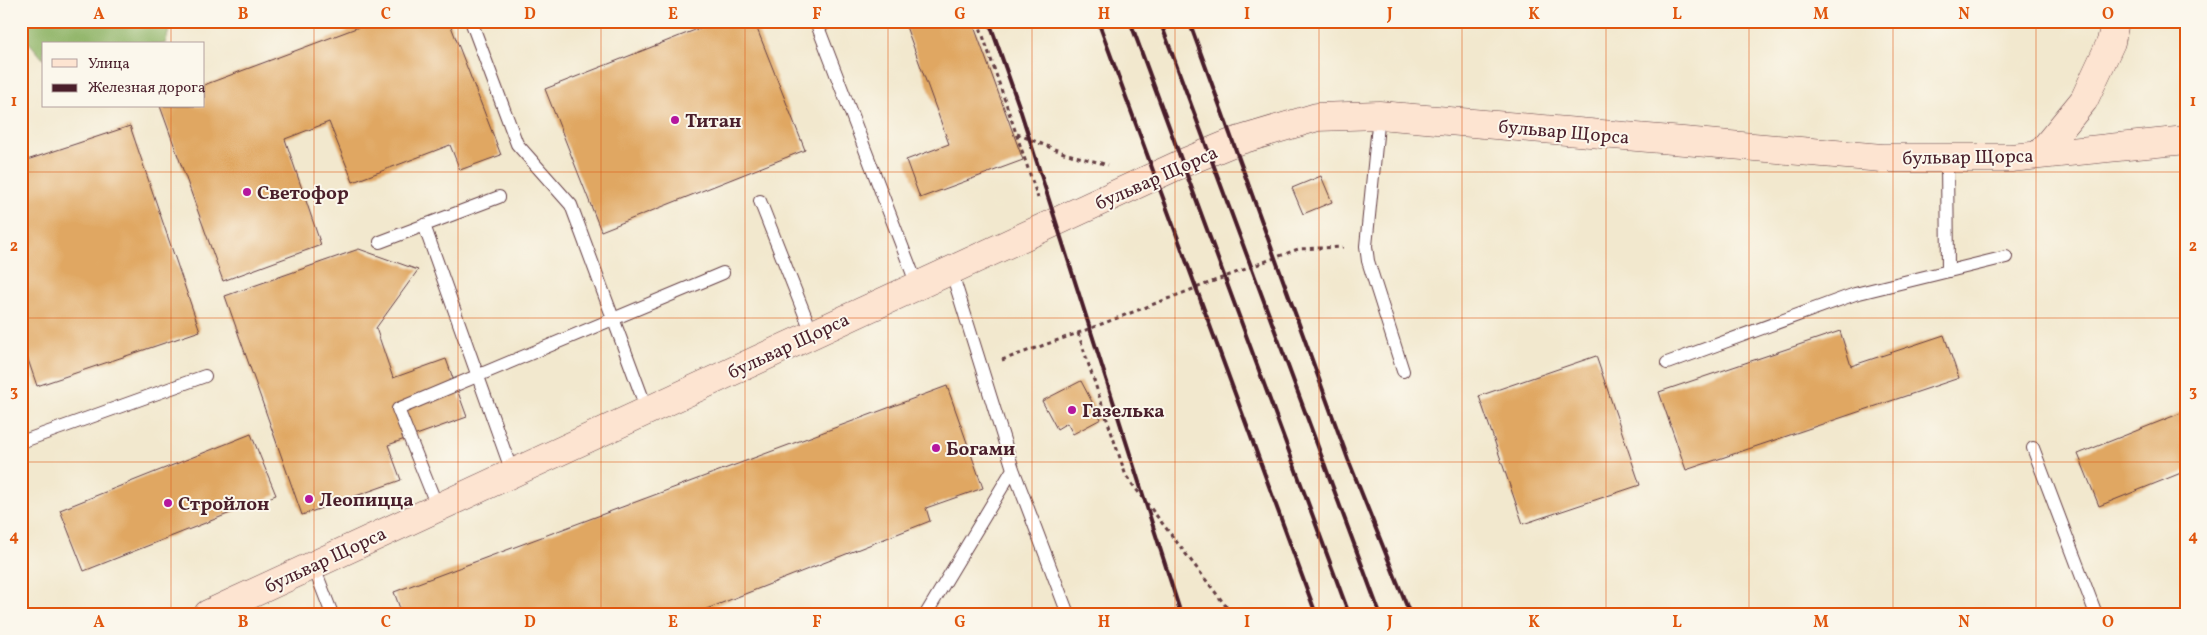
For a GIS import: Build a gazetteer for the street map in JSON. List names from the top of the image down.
{
  "streets": {
    "main road": ["бульвар Щорса"]
  },
  "places": [
    "Титан",
    "Светофор",
    "Газелька",
    "Богами",
    "Леопицца",
    "Стройлон"
  ],
  "legend": ["Улица", "Железная дорога"],
  "grid": {
    "columns": [
      "A",
      "B",
      "C",
      "D",
      "E",
      "F",
      "G",
      "H",
      "I",
      "J",
      "K",
      "L",
      "M",
      "N",
      "O"
    ],
    "rows": [
      "1",
      "2",
      "3",
      "4"
    ]
  }
}
